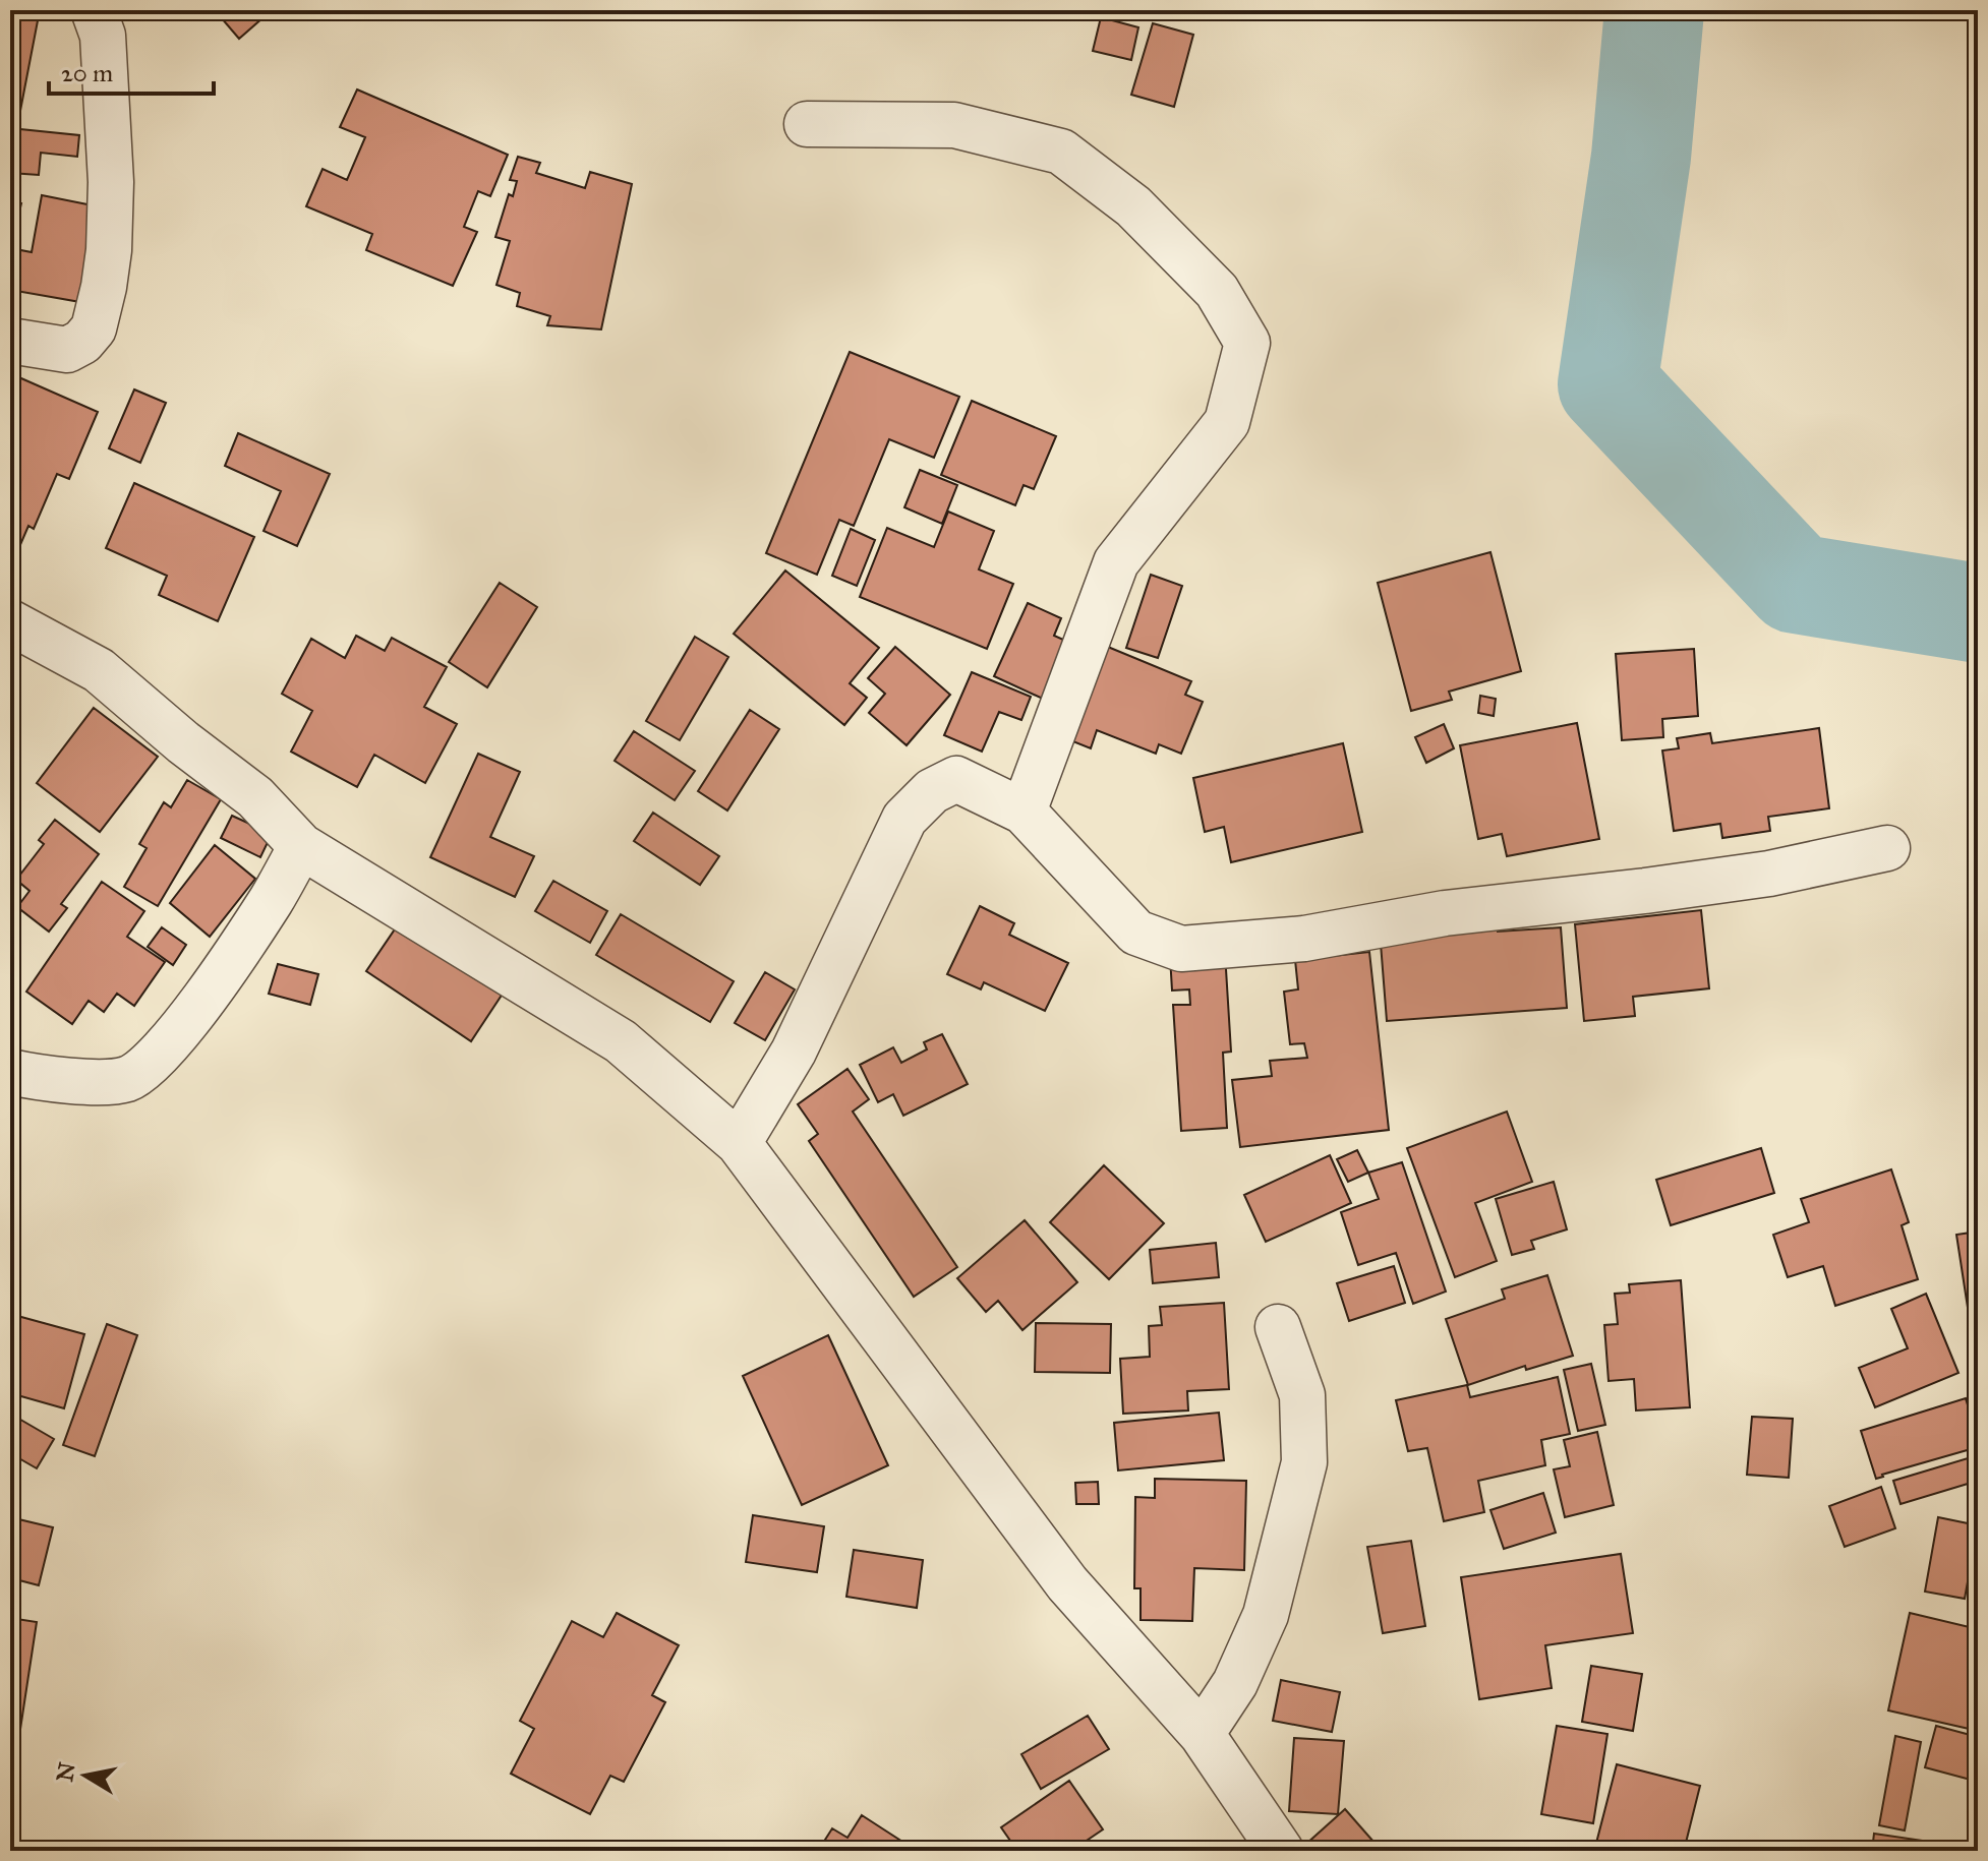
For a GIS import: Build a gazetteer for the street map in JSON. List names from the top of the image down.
{
  "scale_bar": "20 m",
  "north": "left"
}
